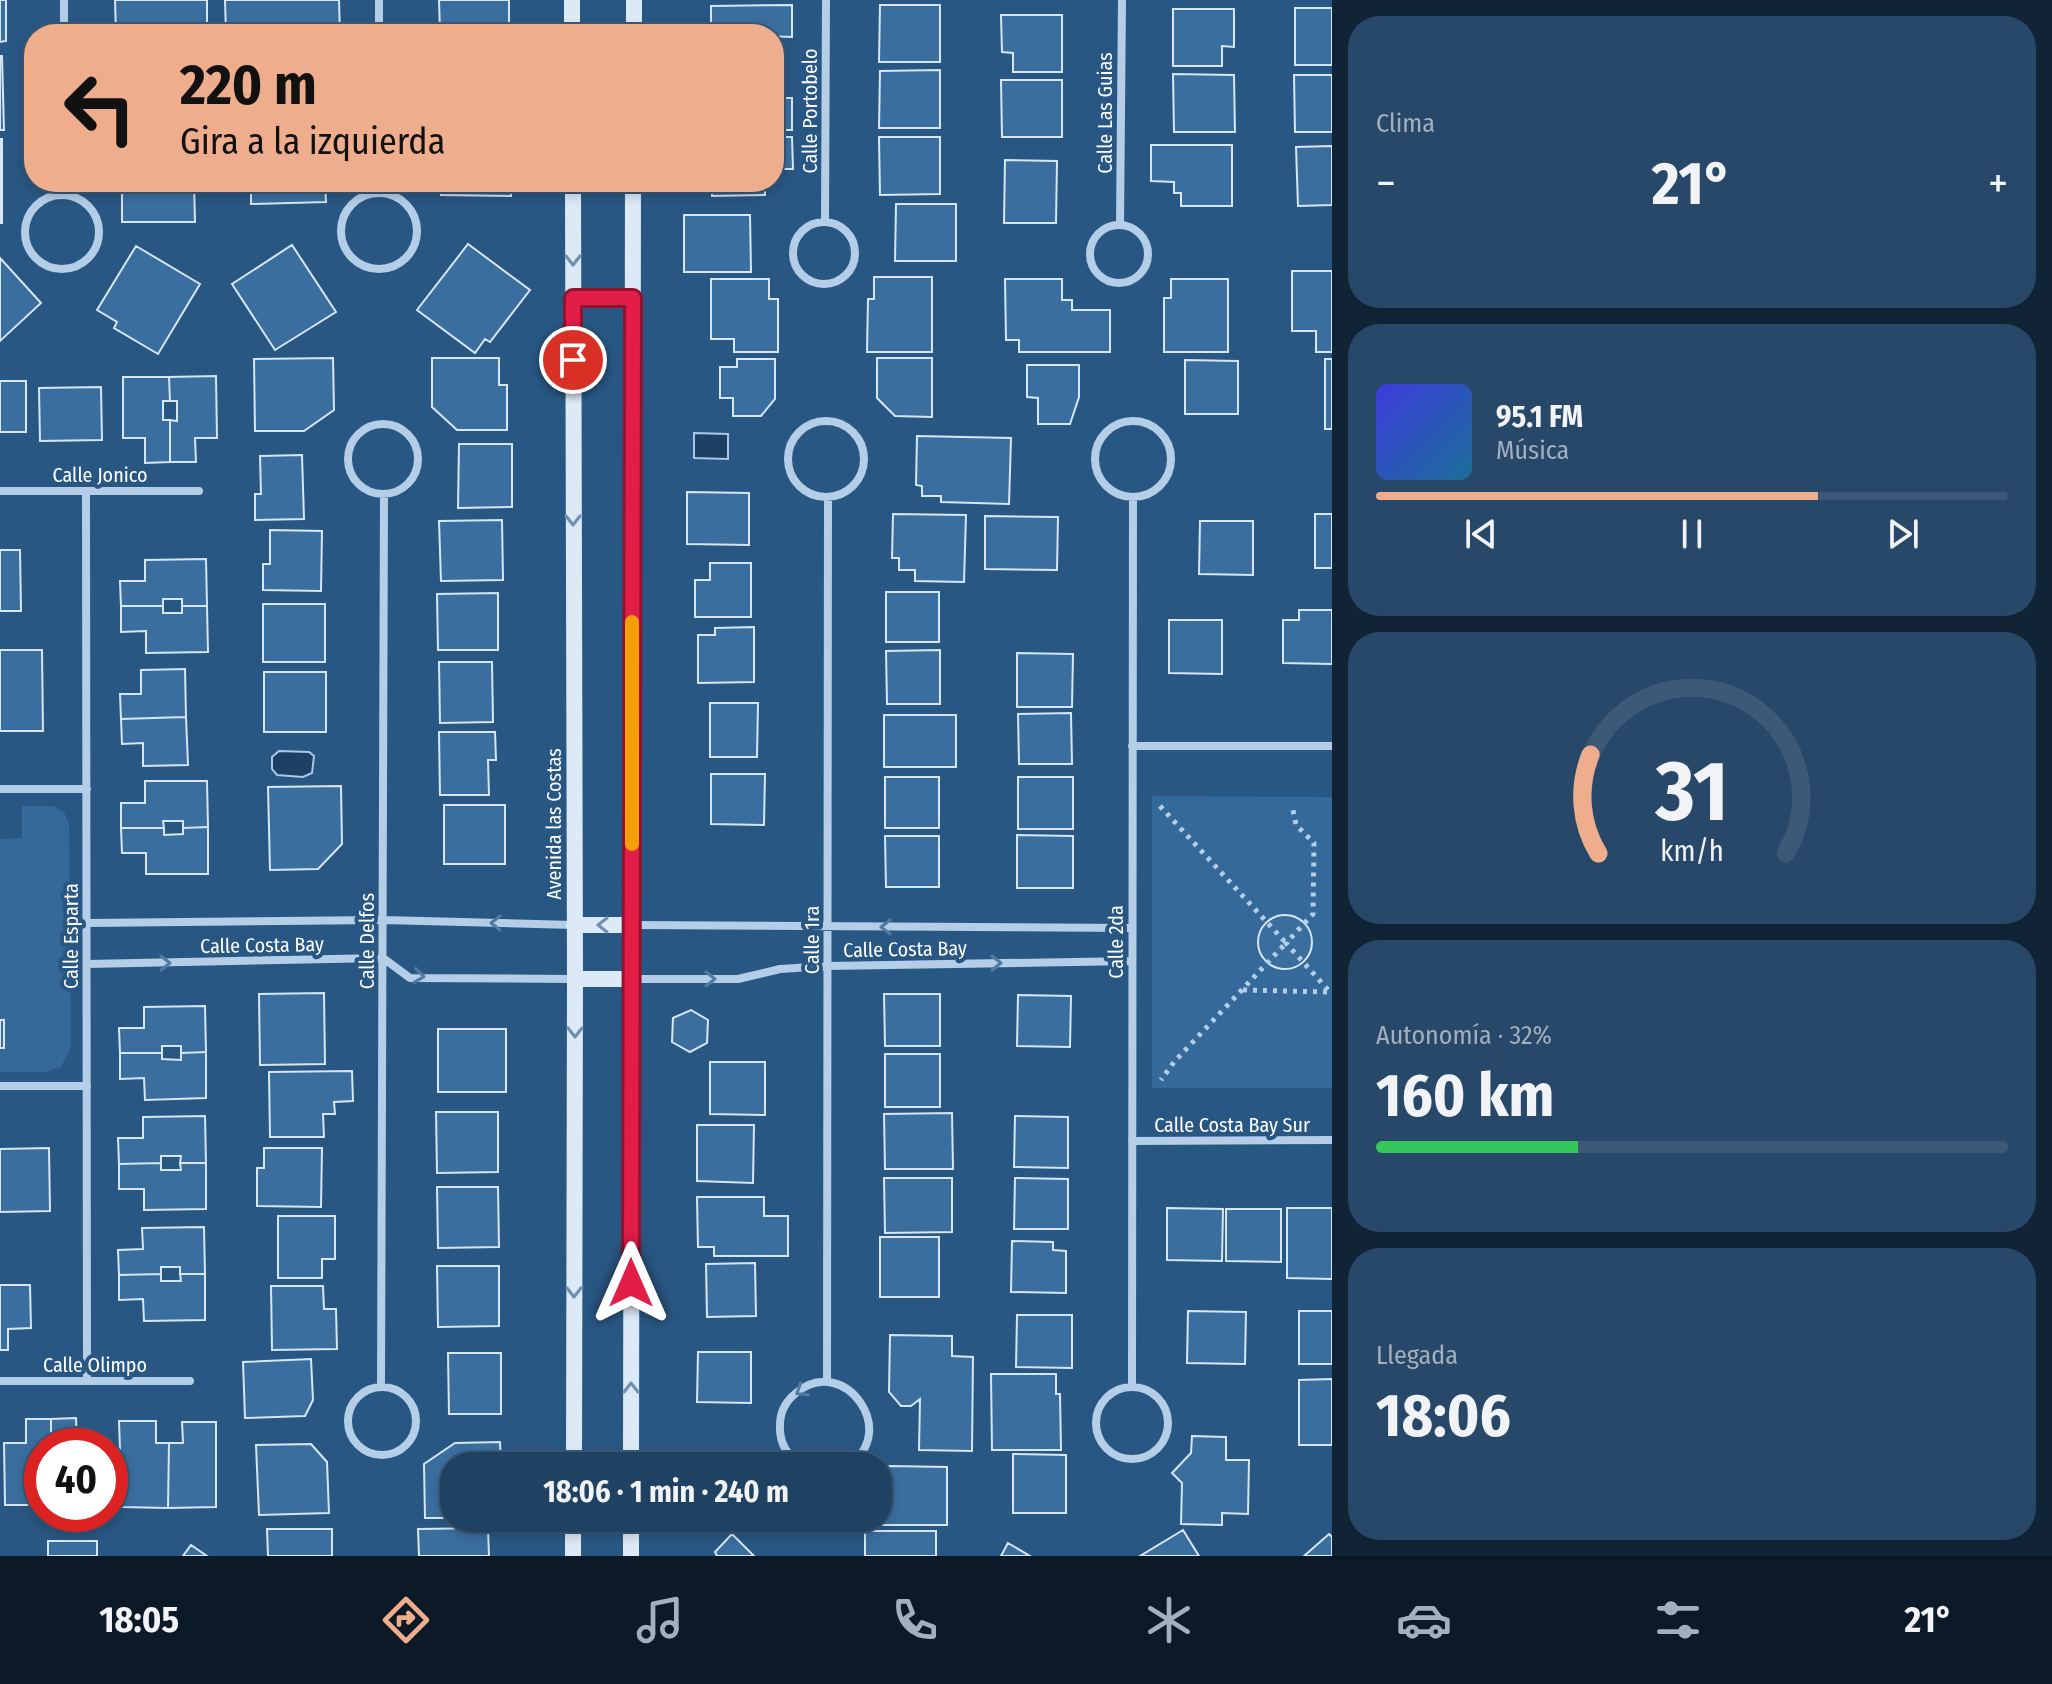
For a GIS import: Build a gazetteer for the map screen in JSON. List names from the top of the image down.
{
  "streets": {
    "street": [
      "Calle Portobelo",
      "Calle Las Guias",
      "Calle Jonico",
      "Avenida las Costas",
      "Calle Esparta",
      "Calle 1ra",
      "Calle Delfos",
      "Calle 2da",
      "Calle Costa Bay",
      "Calle Costa Bay Sur",
      "Calle Olimpo"
    ]
  },
  "crossings": [
    ["Calle Jonico", "Calle Esparta"],
    ["Avenida las Costas", "Calle Costa Bay"],
    ["Calle Esparta", "Calle Costa Bay"],
    ["Calle Esparta", "Calle Olimpo"],
    ["Calle 1ra", "Calle Costa Bay"],
    ["Calle Delfos", "Calle Costa Bay"],
    ["Calle 2da", "Calle Costa Bay"],
    ["Calle 2da", "Calle Costa Bay Sur"]
  ],
  "page": {
    "tile": [
      "Clima",
      ["Autonomía · 32%", "160 km"],
      ["Llegada", "18:06"]
    ],
    "turn": ["220 m", "Gira a la izquierda"],
    "heat": ["−", "21°", "+"],
    "song": ["95.1 FM", "Música"],
    "limit": "40",
    "trip": "18:06 · 1 min · 240 m",
    "tabs": ["18:05", "21°"],
    "gauge": ["31", "km/h"]
  }
}
